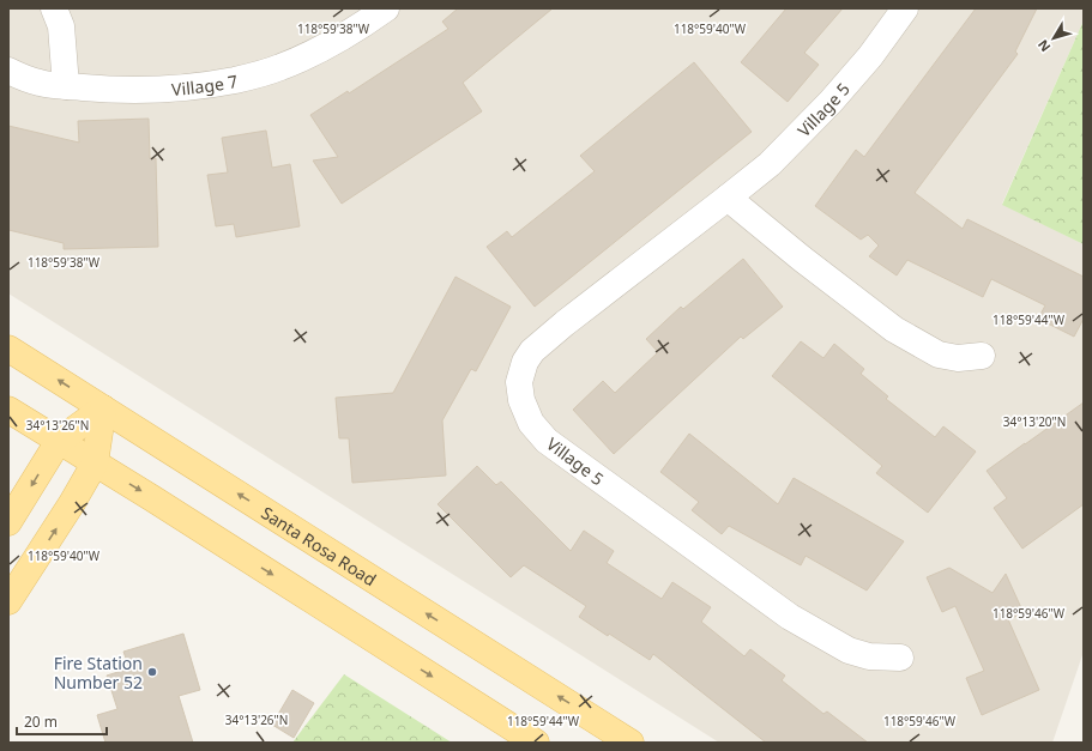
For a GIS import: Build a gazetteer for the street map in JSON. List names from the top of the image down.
{
  "streets": {
    "main road": ["Santa Rosa Road"],
    "street": ["Village 7", "Village 5"]
  },
  "places": ["Fire Station Number 52"],
  "scale_bar": "20 m",
  "north": "bottom left",
  "coordinates": [
    "118°59'38\"W",
    "118°59'40\"W",
    "118°59'44\"W",
    "34°13'20\"N",
    "34°13'26\"N",
    "118°59'46\"W"
  ]
}
